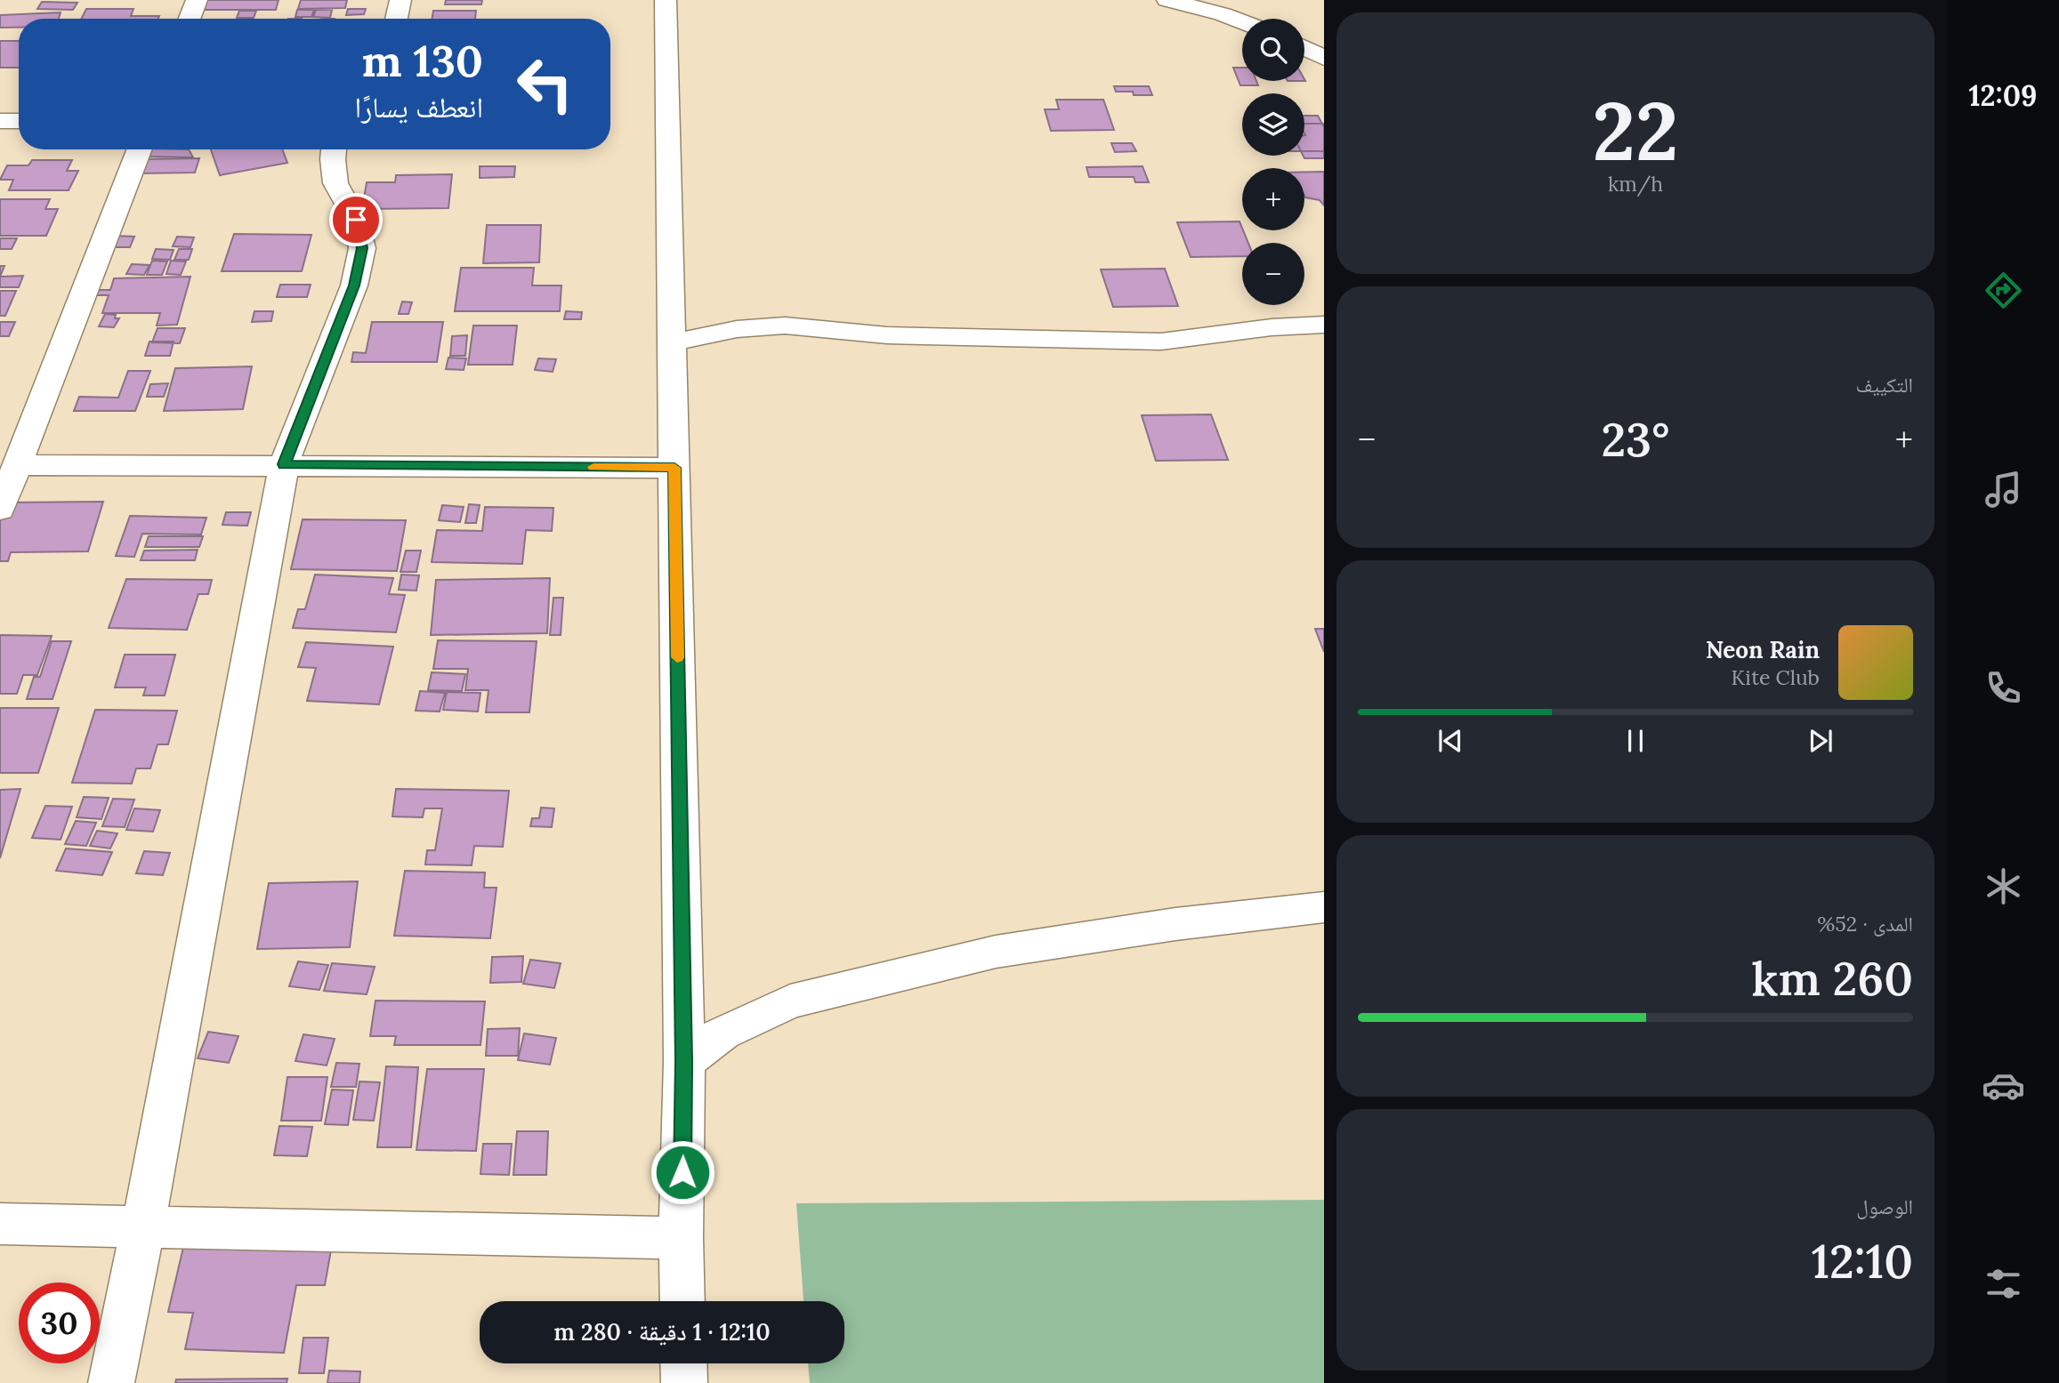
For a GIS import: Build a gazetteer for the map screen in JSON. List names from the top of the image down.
{
  "page": {
    "tabs": "12:09",
    "tile": [
      ["22", "km/h"],
      "التكييف",
      ["المدى · 52%", "260 km"],
      ["الوصول", "12:10"]
    ],
    "map_buttons": ["+", "−"],
    "turn": ["130 m", "انعطف يسارًا"],
    "heat": ["−", "23°", "+"],
    "song": ["Neon Rain", "Kite Club"],
    "limit": "30",
    "trip": "12:10 · 1 دقيقة · 280 m"
  }
}
